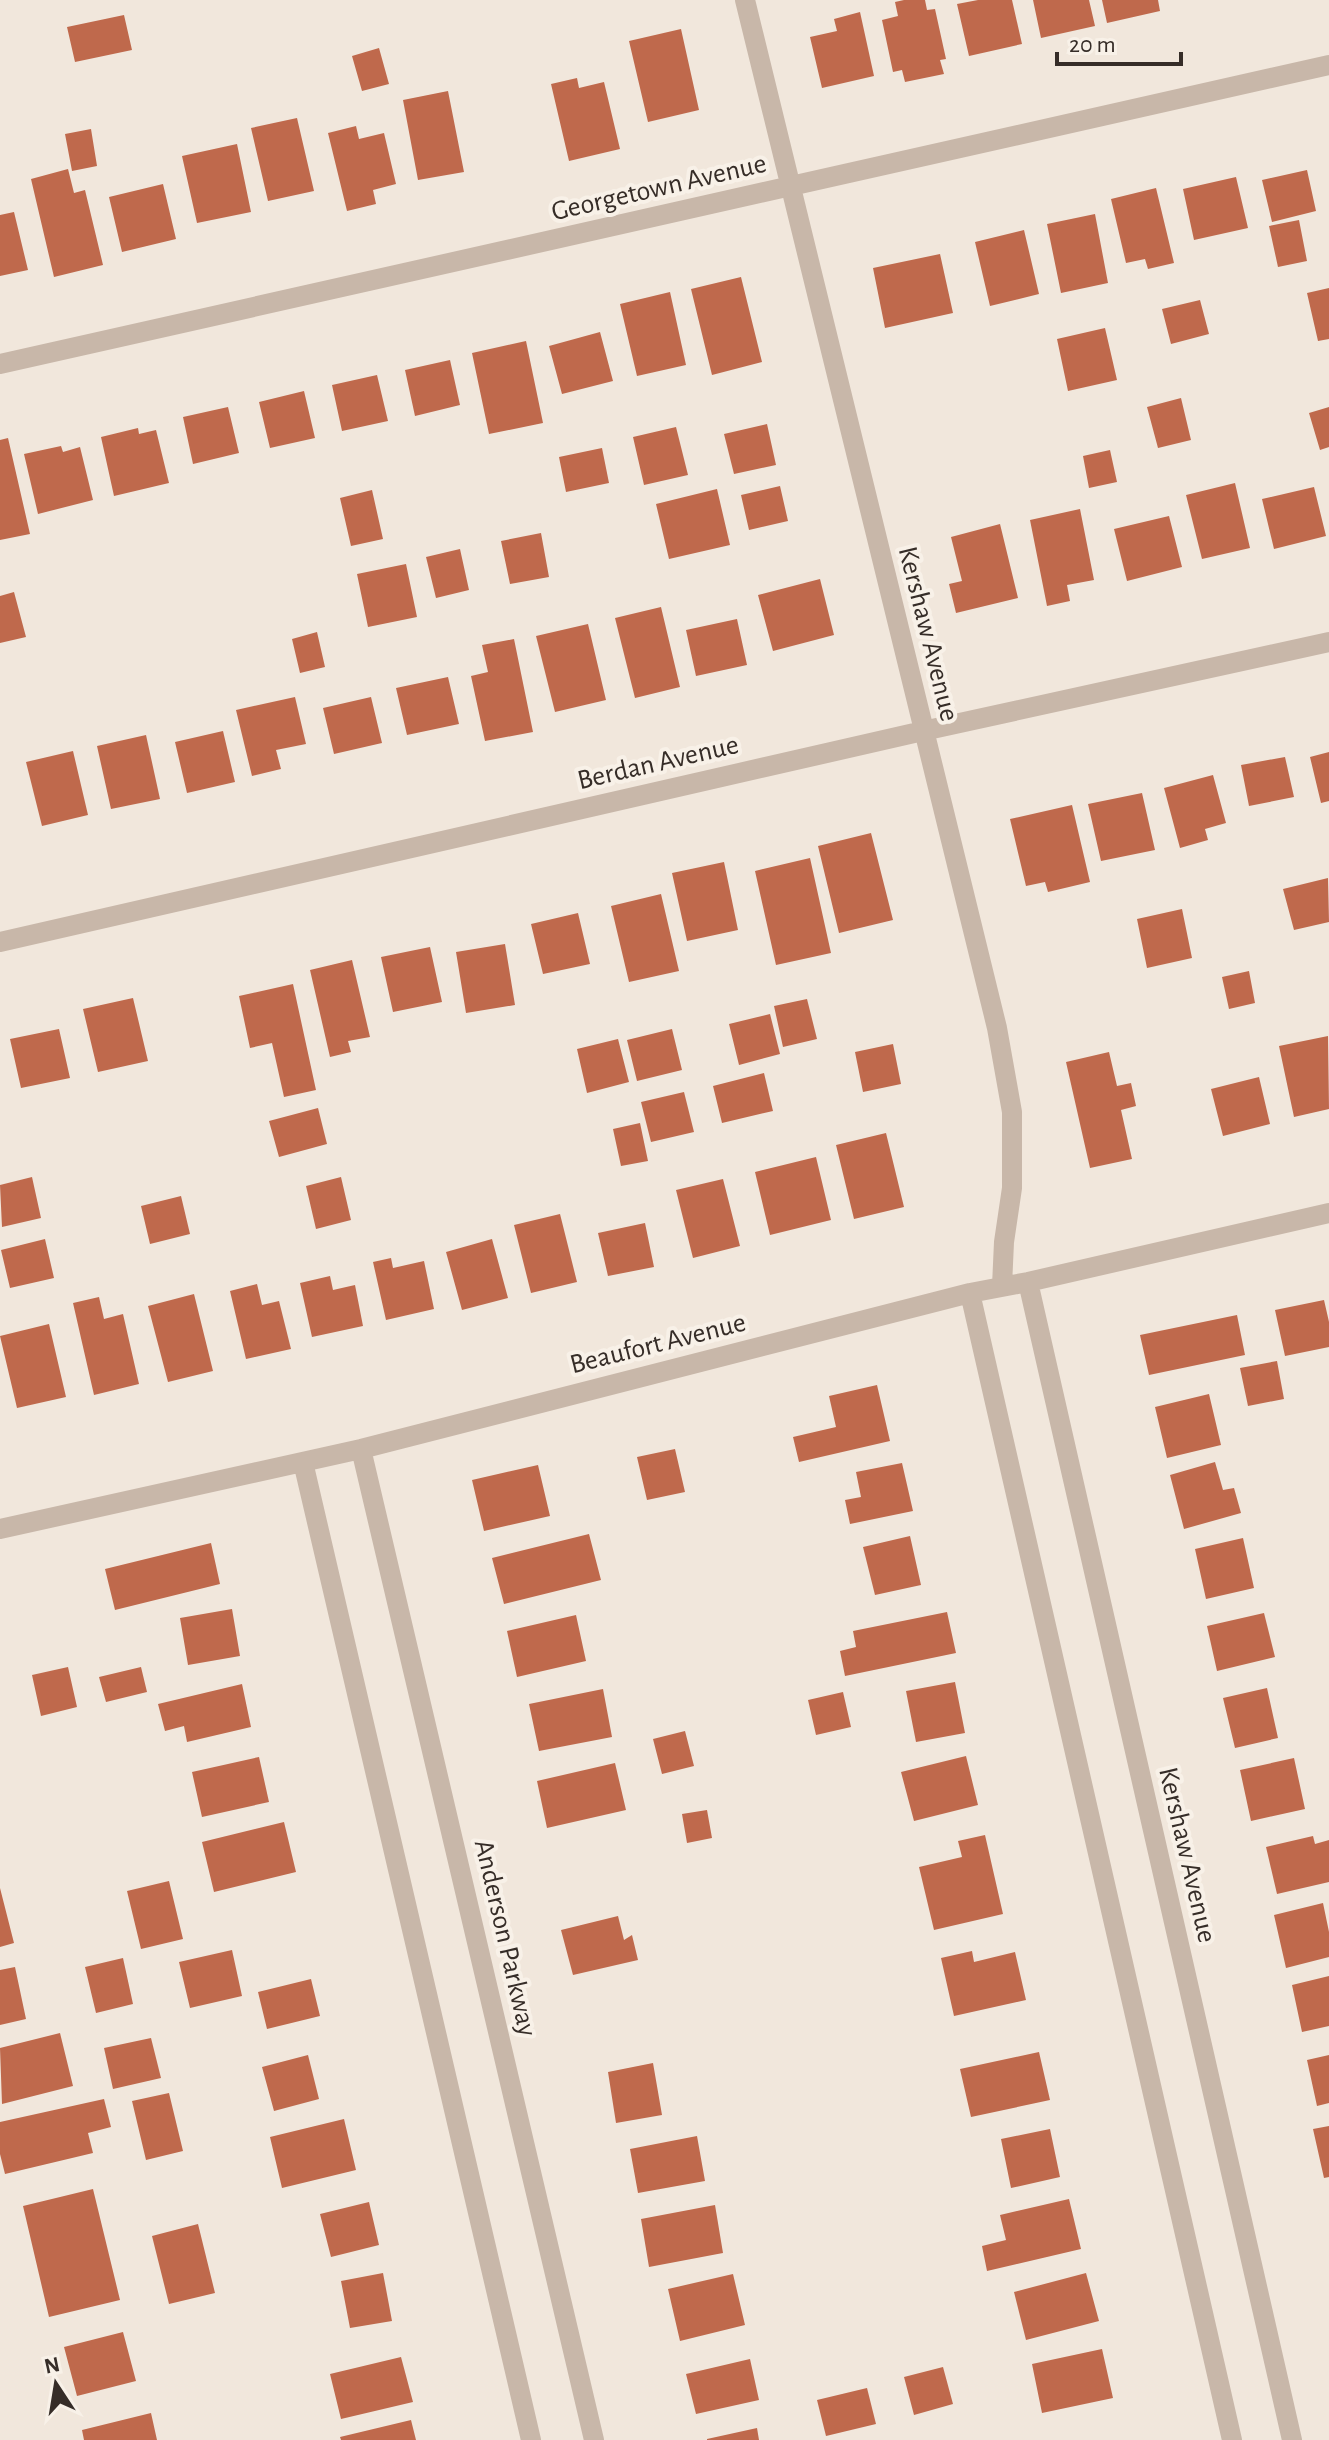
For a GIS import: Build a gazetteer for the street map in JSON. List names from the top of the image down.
{
  "streets": {
    "street": [
      "Georgetown Avenue",
      "Kershaw Avenue",
      "Berdan Avenue",
      "Beaufort Avenue",
      "Anderson Parkway"
    ]
  },
  "crossings": [
    ["Georgetown Avenue", "Kershaw Avenue"],
    ["Kershaw Avenue", "Berdan Avenue"],
    ["Kershaw Avenue", "Beaufort Avenue"],
    ["Beaufort Avenue", "Anderson Parkway"]
  ],
  "scale_bar": "20 m",
  "north": "top"
}
